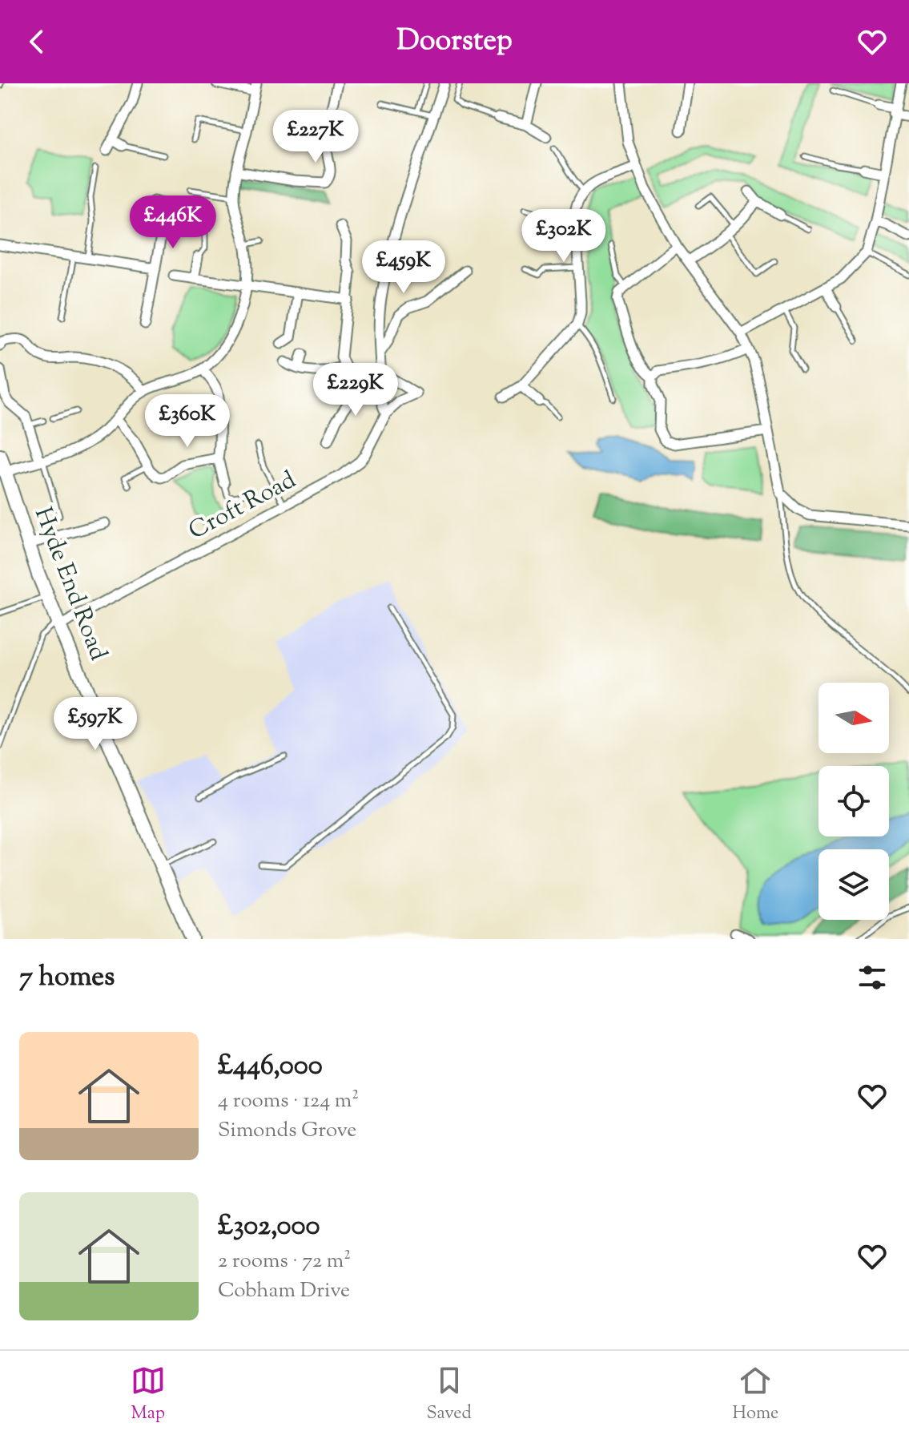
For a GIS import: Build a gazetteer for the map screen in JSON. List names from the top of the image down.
{
  "streets": {
    "main road": ["Hyde End Road"],
    "street": ["Croft Road"]
  },
  "crossings": [
    ["Croft Road", "Hyde End Road"]
  ],
  "north": "right",
  "page": {
    "header": "Doorstep",
    "price": [
      "£227K",
      "£446K",
      "£302K",
      "£459K",
      "£229K",
      "£360K",
      "£597K"
    ],
    "heading": "7 homes",
    "list": [
      {
        "name": "£446,000",
        "note": "4 rooms · 124 m² · Simonds Grove"
      },
      {
        "name": "£302,000",
        "note": "2 rooms · 72 m² · Cobham Drive"
      }
    ],
    "tabs": ["Map", "Saved", "Home"]
  }
}
